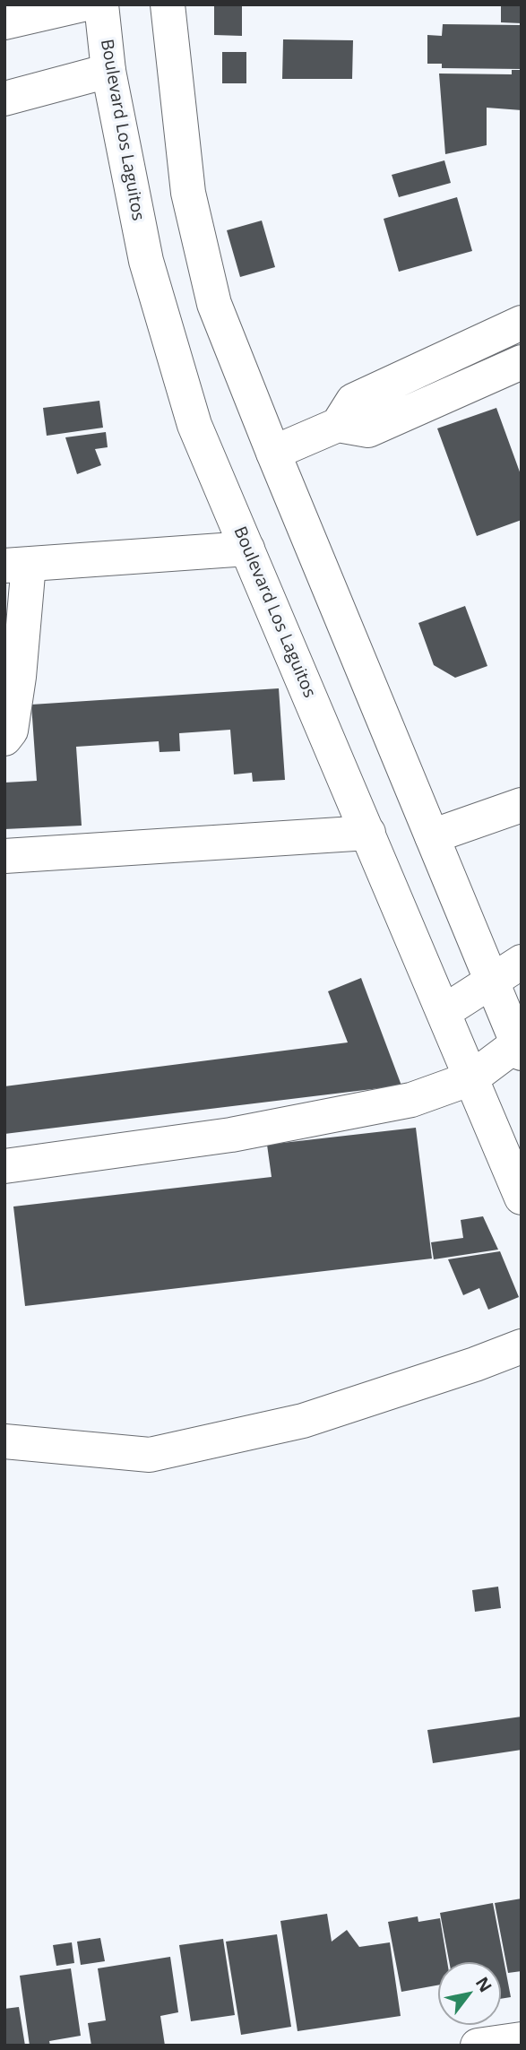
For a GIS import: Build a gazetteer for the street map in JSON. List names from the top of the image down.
{
  "streets": {
    "main road": ["Boulevard Los Laguitos"]
  },
  "north": "top right"
}
